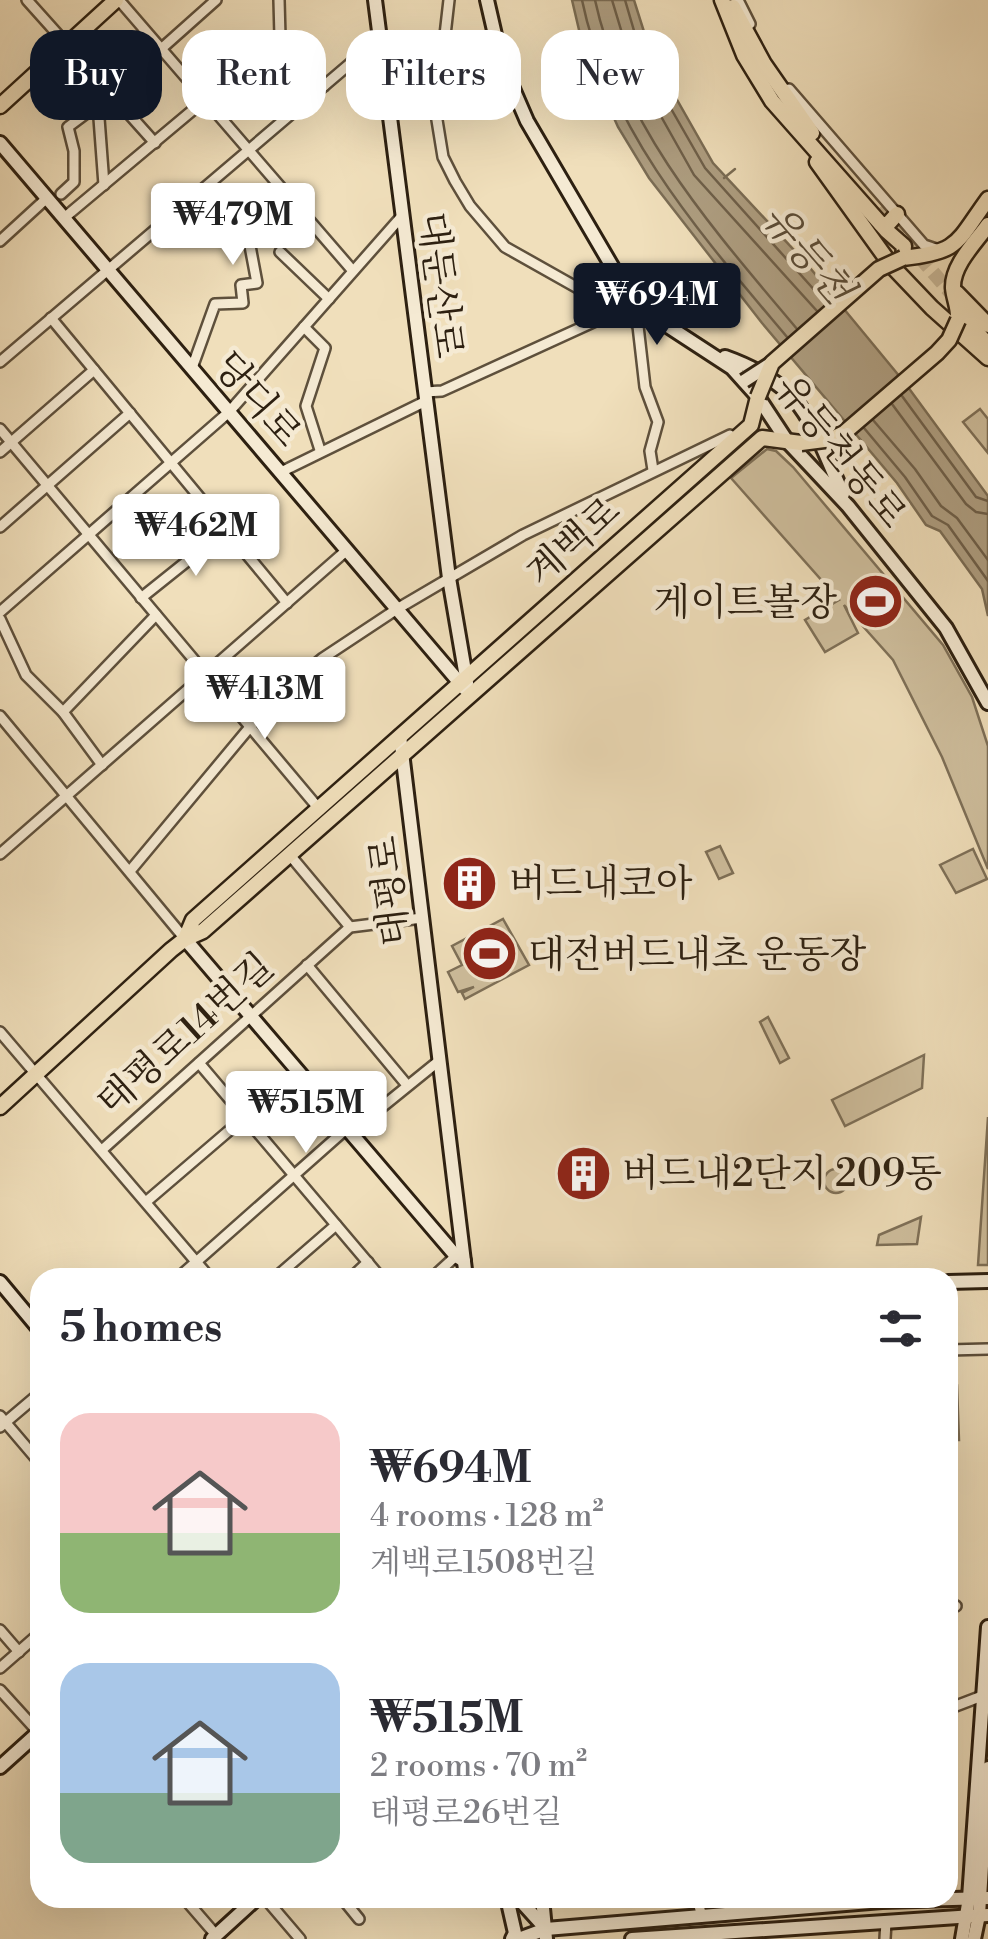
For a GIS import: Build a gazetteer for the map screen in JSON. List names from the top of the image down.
{
  "streets": {
    "main road": [
      "대둔산로",
      "당디로",
      "유등천동로",
      "계백로",
      "태평로"
    ],
    "street": ["태평로14번길"]
  },
  "crossings": [
    ["대둔산로", "당디로"],
    ["대둔산로", "계백로"],
    ["당디로", "계백로"],
    ["유등천동로", "계백로"],
    ["계백로", "태평로"]
  ],
  "water": ["유등천"],
  "places": {
    "sports": ["게이트볼장", "대전버드내초 운동장"],
    "building": ["버드내코아", "버드내2단지 209동"]
  },
  "page": {
    "chip": [
      "Buy",
      "Rent",
      "Filters",
      "New"
    ],
    "price": [
      "₩479M",
      "₩694M",
      "₩462M",
      "₩413M",
      "₩515M"
    ],
    "heading": "5 homes",
    "list": [
      {
        "name": "₩694M",
        "note": "4 rooms · 128 m² · 계백로1508번길"
      },
      {
        "name": "₩515M",
        "note": "2 rooms · 70 m² · 태평로26번길"
      }
    ]
  }
}
